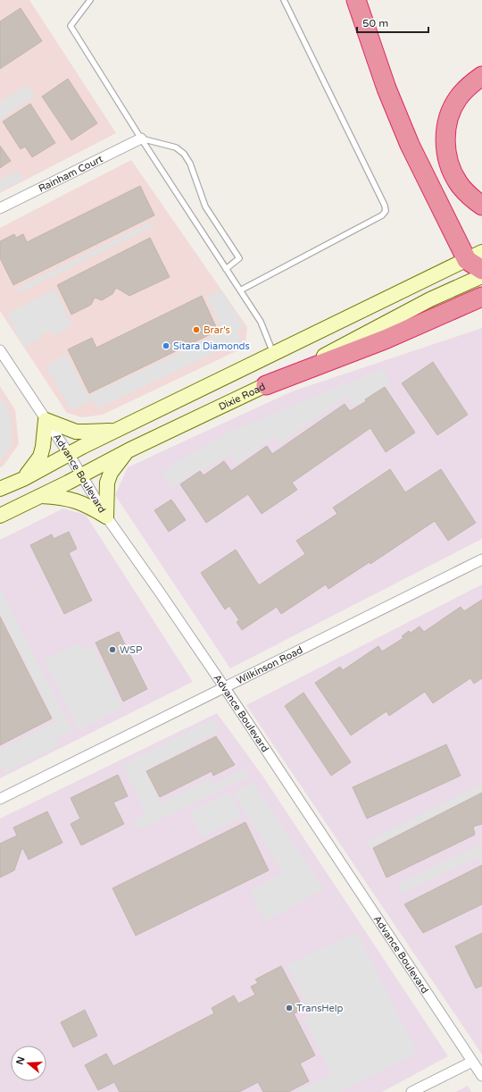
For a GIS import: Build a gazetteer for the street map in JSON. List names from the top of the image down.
{
  "streets": {
    "main road": ["Dixie Road"],
    "street": ["Rainham Court", "Advance Boulevard", "Wilkinson Road"]
  },
  "crossings": [
    ["Dixie Road", "Advance Boulevard"],
    ["Advance Boulevard", "Wilkinson Road"]
  ],
  "places": [
    "Brar's",
    "Sitara Diamonds",
    "WSP",
    "TransHelp"
  ],
  "scale_bar": "50 m",
  "north": "left"
}
